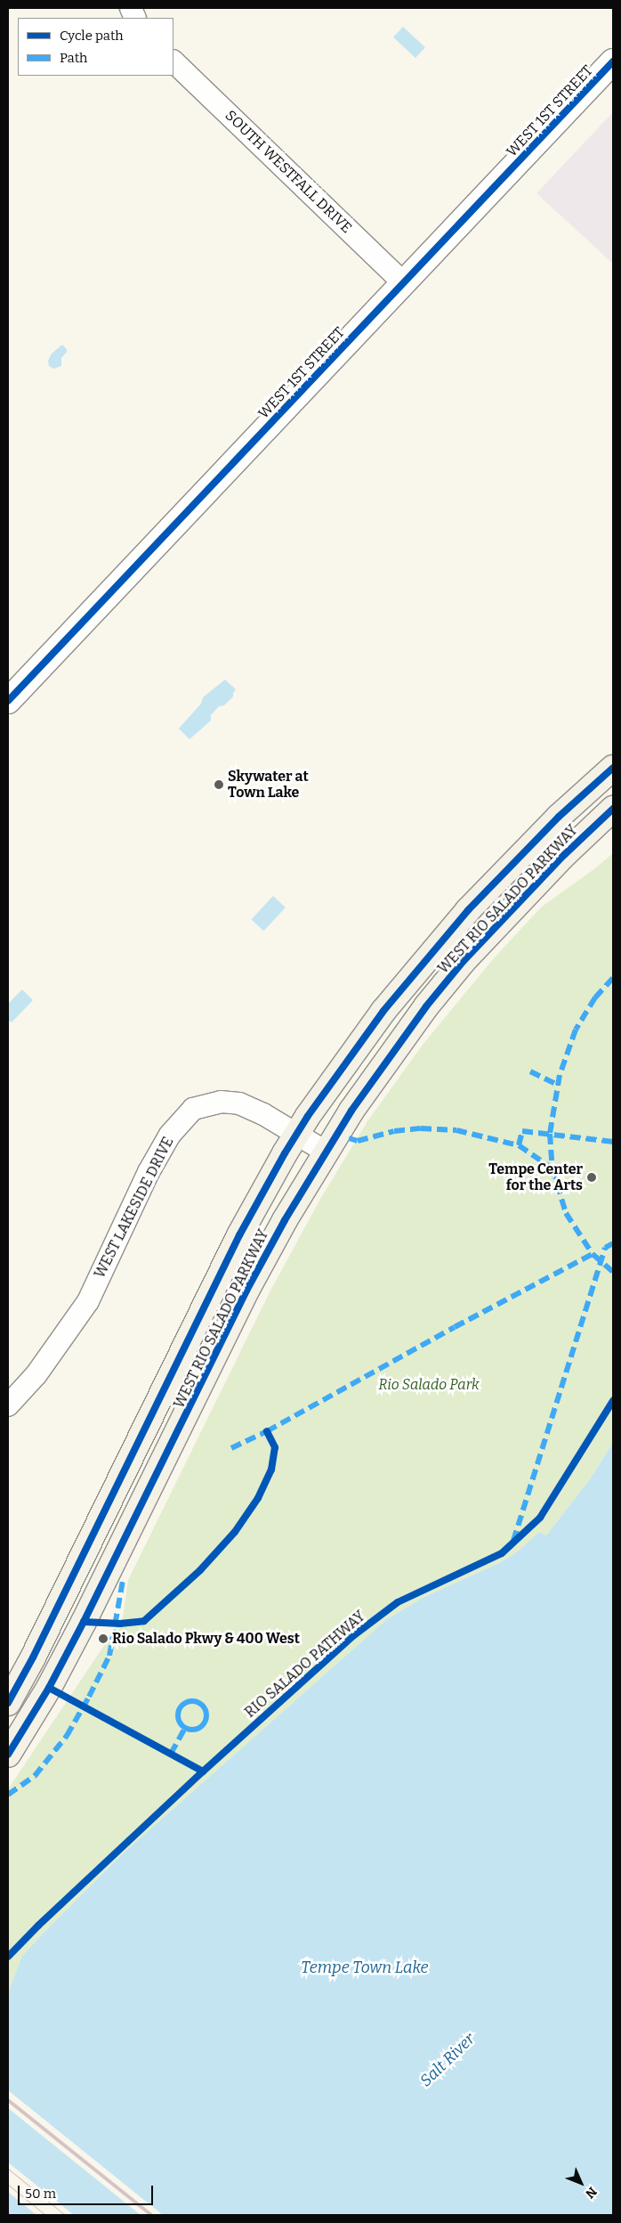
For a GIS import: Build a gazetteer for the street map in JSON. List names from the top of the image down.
{
  "streets": {
    "main road": ["WEST RIO SALADO PARKWAY"],
    "street": ["WEST 1ST STREET", "SOUTH WESTFALL DRIVE", "WEST LAKESIDE DRIVE"],
    "cycle path": ["RIO SALADO PATHWAY"]
  },
  "crossings": [
    ["WEST 1ST STREET", "SOUTH WESTFALL DRIVE"],
    ["WEST RIO SALADO PARKWAY", "WEST LAKESIDE DRIVE"]
  ],
  "water": ["Tempe Town Lake", "Salt River"],
  "parks": ["Rio Salado Park"],
  "places": ["Skywater at Town Lake", "Tempe Center for the Arts", "Rio Salado Pkwy & 400 West"],
  "legend": ["Cycle path", "Path"],
  "scale_bar": "50 m",
  "north": "bottom right"
}
